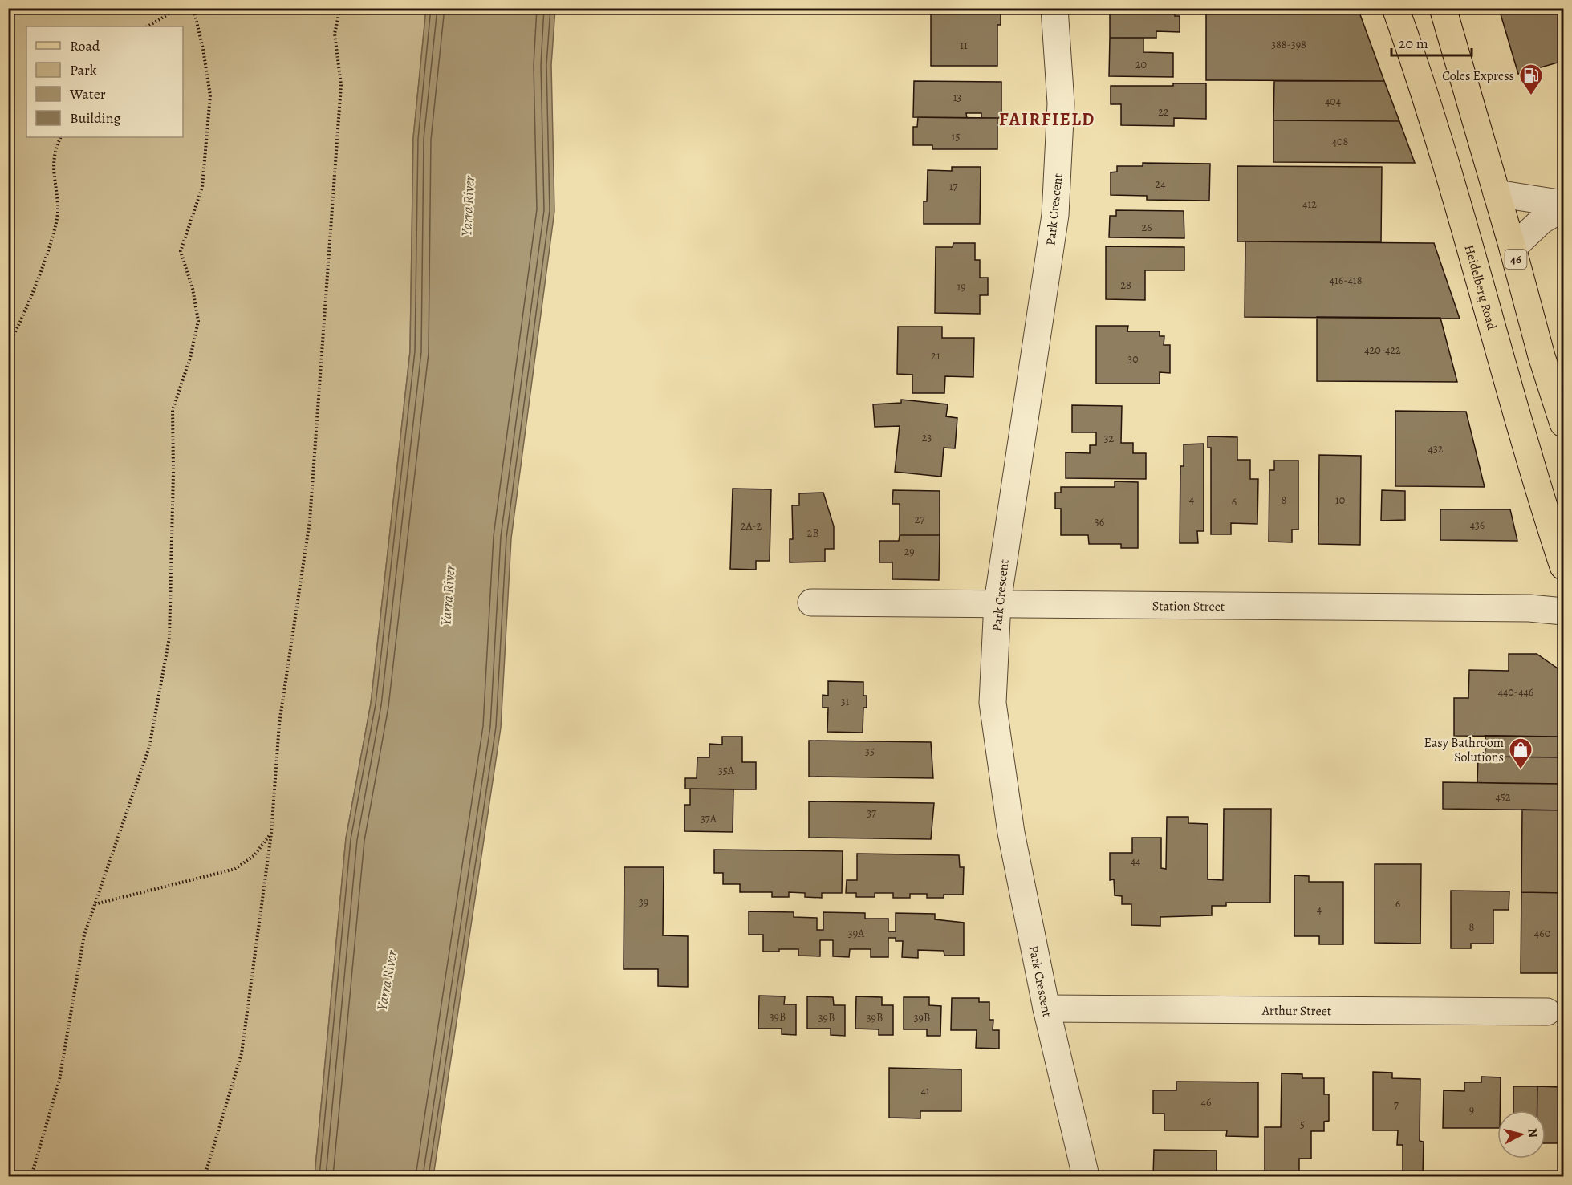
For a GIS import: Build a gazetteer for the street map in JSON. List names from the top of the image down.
{
  "streets": {
    "main road": ["46", "Heidelberg Road"],
    "street": ["Park Crescent", "Station Street", "Arthur Street"]
  },
  "crossings": [
    ["Park Crescent", "Station Street"],
    ["Park Crescent", "Arthur Street"]
  ],
  "districts": ["FAIRFIELD"],
  "water": ["Yarra River"],
  "places": {
    "fuel station": ["Coles Express"],
    "shop": ["Easy Bathroom Solutions"]
  },
  "house_numbers": [
    "388-398",
    "11",
    "20",
    "13",
    "404",
    "22",
    "15",
    "408",
    "24",
    "17",
    "412",
    "26",
    "416-418",
    "28",
    "19",
    "420-422",
    "21",
    "30",
    "23",
    "32",
    "432",
    "4",
    "8",
    "10",
    "6",
    "27",
    "36",
    "436",
    "2A-2",
    "2B",
    "29",
    "440-446",
    "31",
    "35",
    "35A",
    "452",
    "37",
    "37A",
    "44",
    "39",
    "6",
    "4",
    "8",
    "39A",
    "460",
    "39B",
    "39B",
    "39B",
    "39B",
    "41",
    "46",
    "7",
    "9",
    "5"
  ],
  "legend": [
    "Road",
    "Park",
    "Water",
    "Building"
  ],
  "scale_bar": "20 m",
  "north": "right"
}
